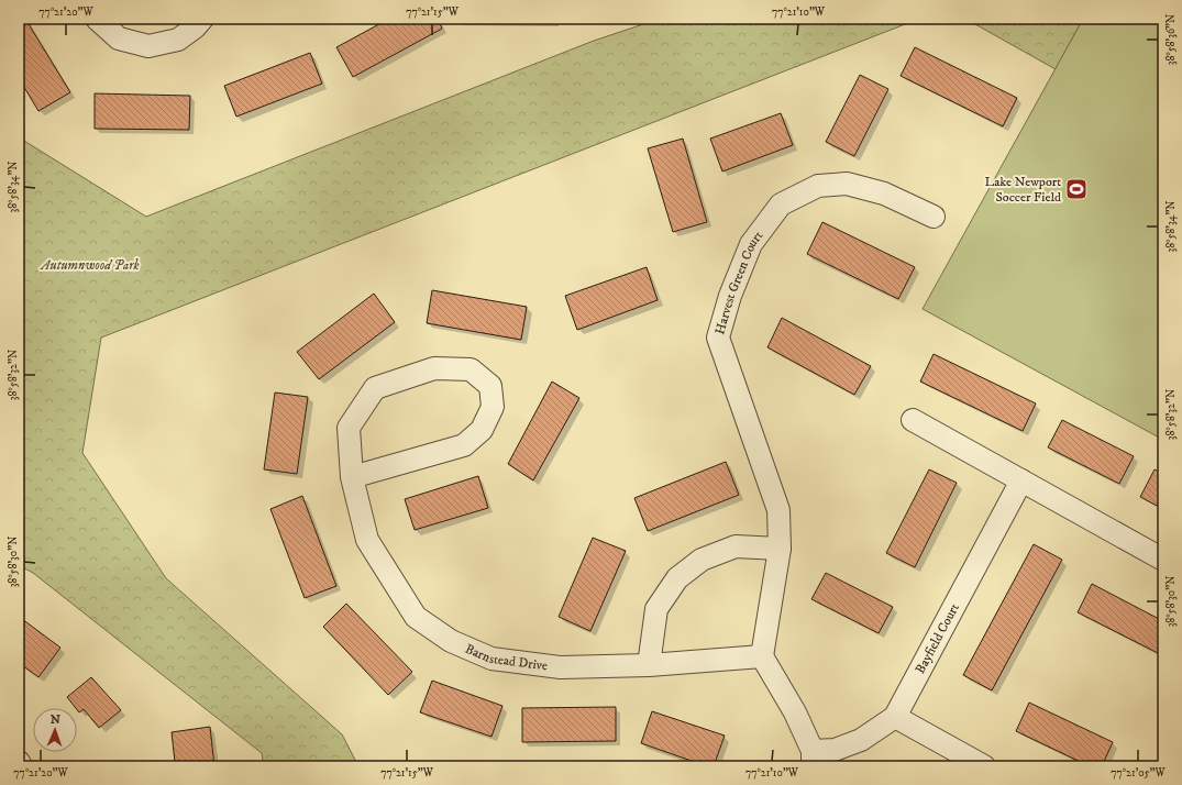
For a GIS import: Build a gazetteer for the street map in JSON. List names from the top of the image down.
{
  "streets": {
    "street": ["Harvest Green Court", "Bayfield Court", "Barnstead Drive"]
  },
  "crossings": [
    ["Harvest Green Court", "Barnstead Drive"]
  ],
  "parks": ["Autumnwood Park"],
  "places": {
    "sports": ["Lake Newport Soccer Field"]
  },
  "north": "top",
  "coordinates": [
    "77°21'20\"W",
    "77°21'15\"W",
    "77°21'10\"W",
    "38°58'36\"N",
    "38°58'34\"N",
    "38°58'32\"N",
    "38°58'30\"N",
    "77°21'05\"W"
  ]
}
